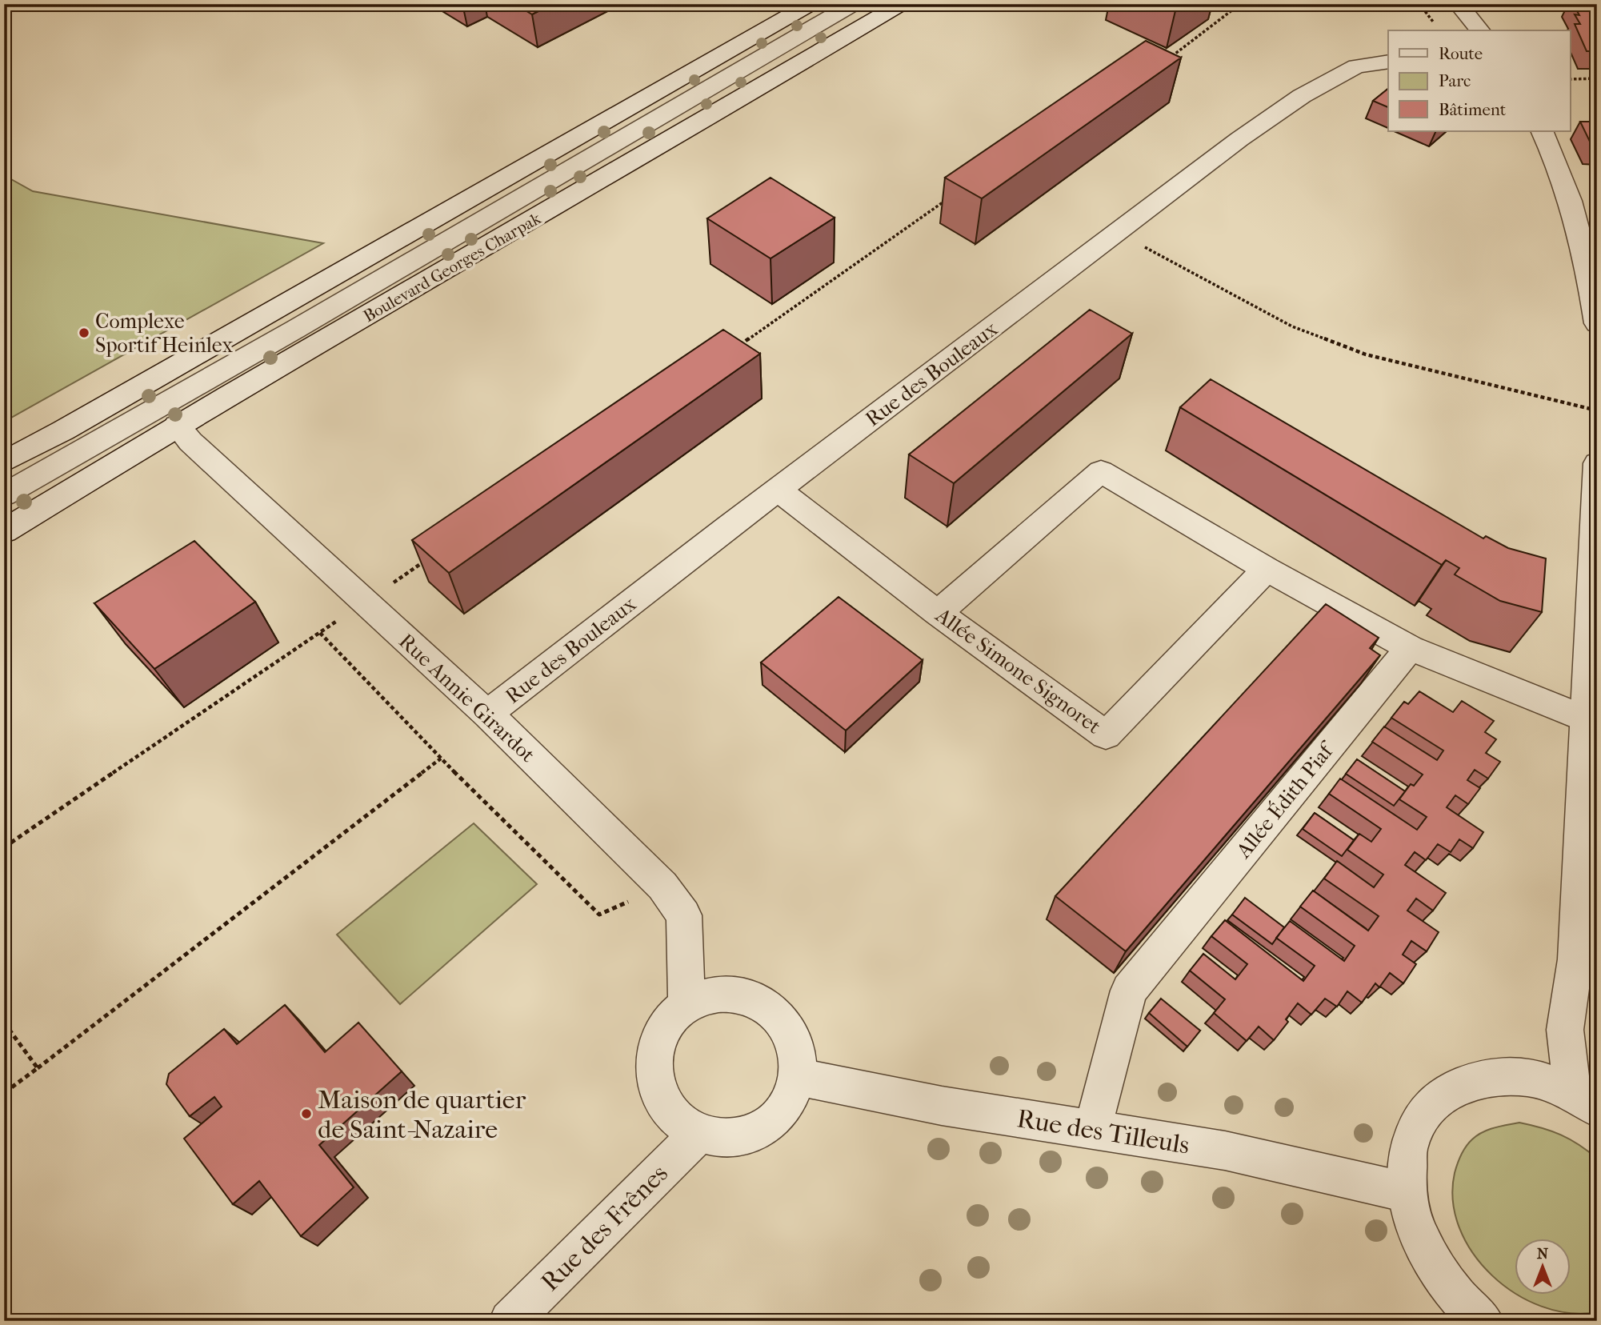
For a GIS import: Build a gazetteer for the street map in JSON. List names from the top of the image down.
{
  "streets": {
    "street": [
      "Boulevard Georges Charpak",
      "Rue des Bouleaux",
      "Allée Simone Signoret",
      "Rue Annie Girardot",
      "Allée Édith Piaf",
      "Rue des Tilleuls",
      "Rue des Frênes"
    ]
  },
  "crossings": [
    ["Boulevard Georges Charpak", "Rue Annie Girardot"],
    ["Rue des Bouleaux", "Allée Simone Signoret"],
    ["Rue des Bouleaux", "Rue Annie Girardot"],
    ["Rue Annie Girardot", "Rue des Tilleuls"],
    ["Rue Annie Girardot", "Rue des Frênes"],
    ["Allée Édith Piaf", "Rue des Tilleuls"],
    ["Rue des Tilleuls", "Rue des Frênes"]
  ],
  "places": ["Complexe Sportif Heinlex", "Maison de quartier de Saint-Nazaire"],
  "legend": ["Route", "Parc", "Bâtiment"],
  "north": "top"
}
